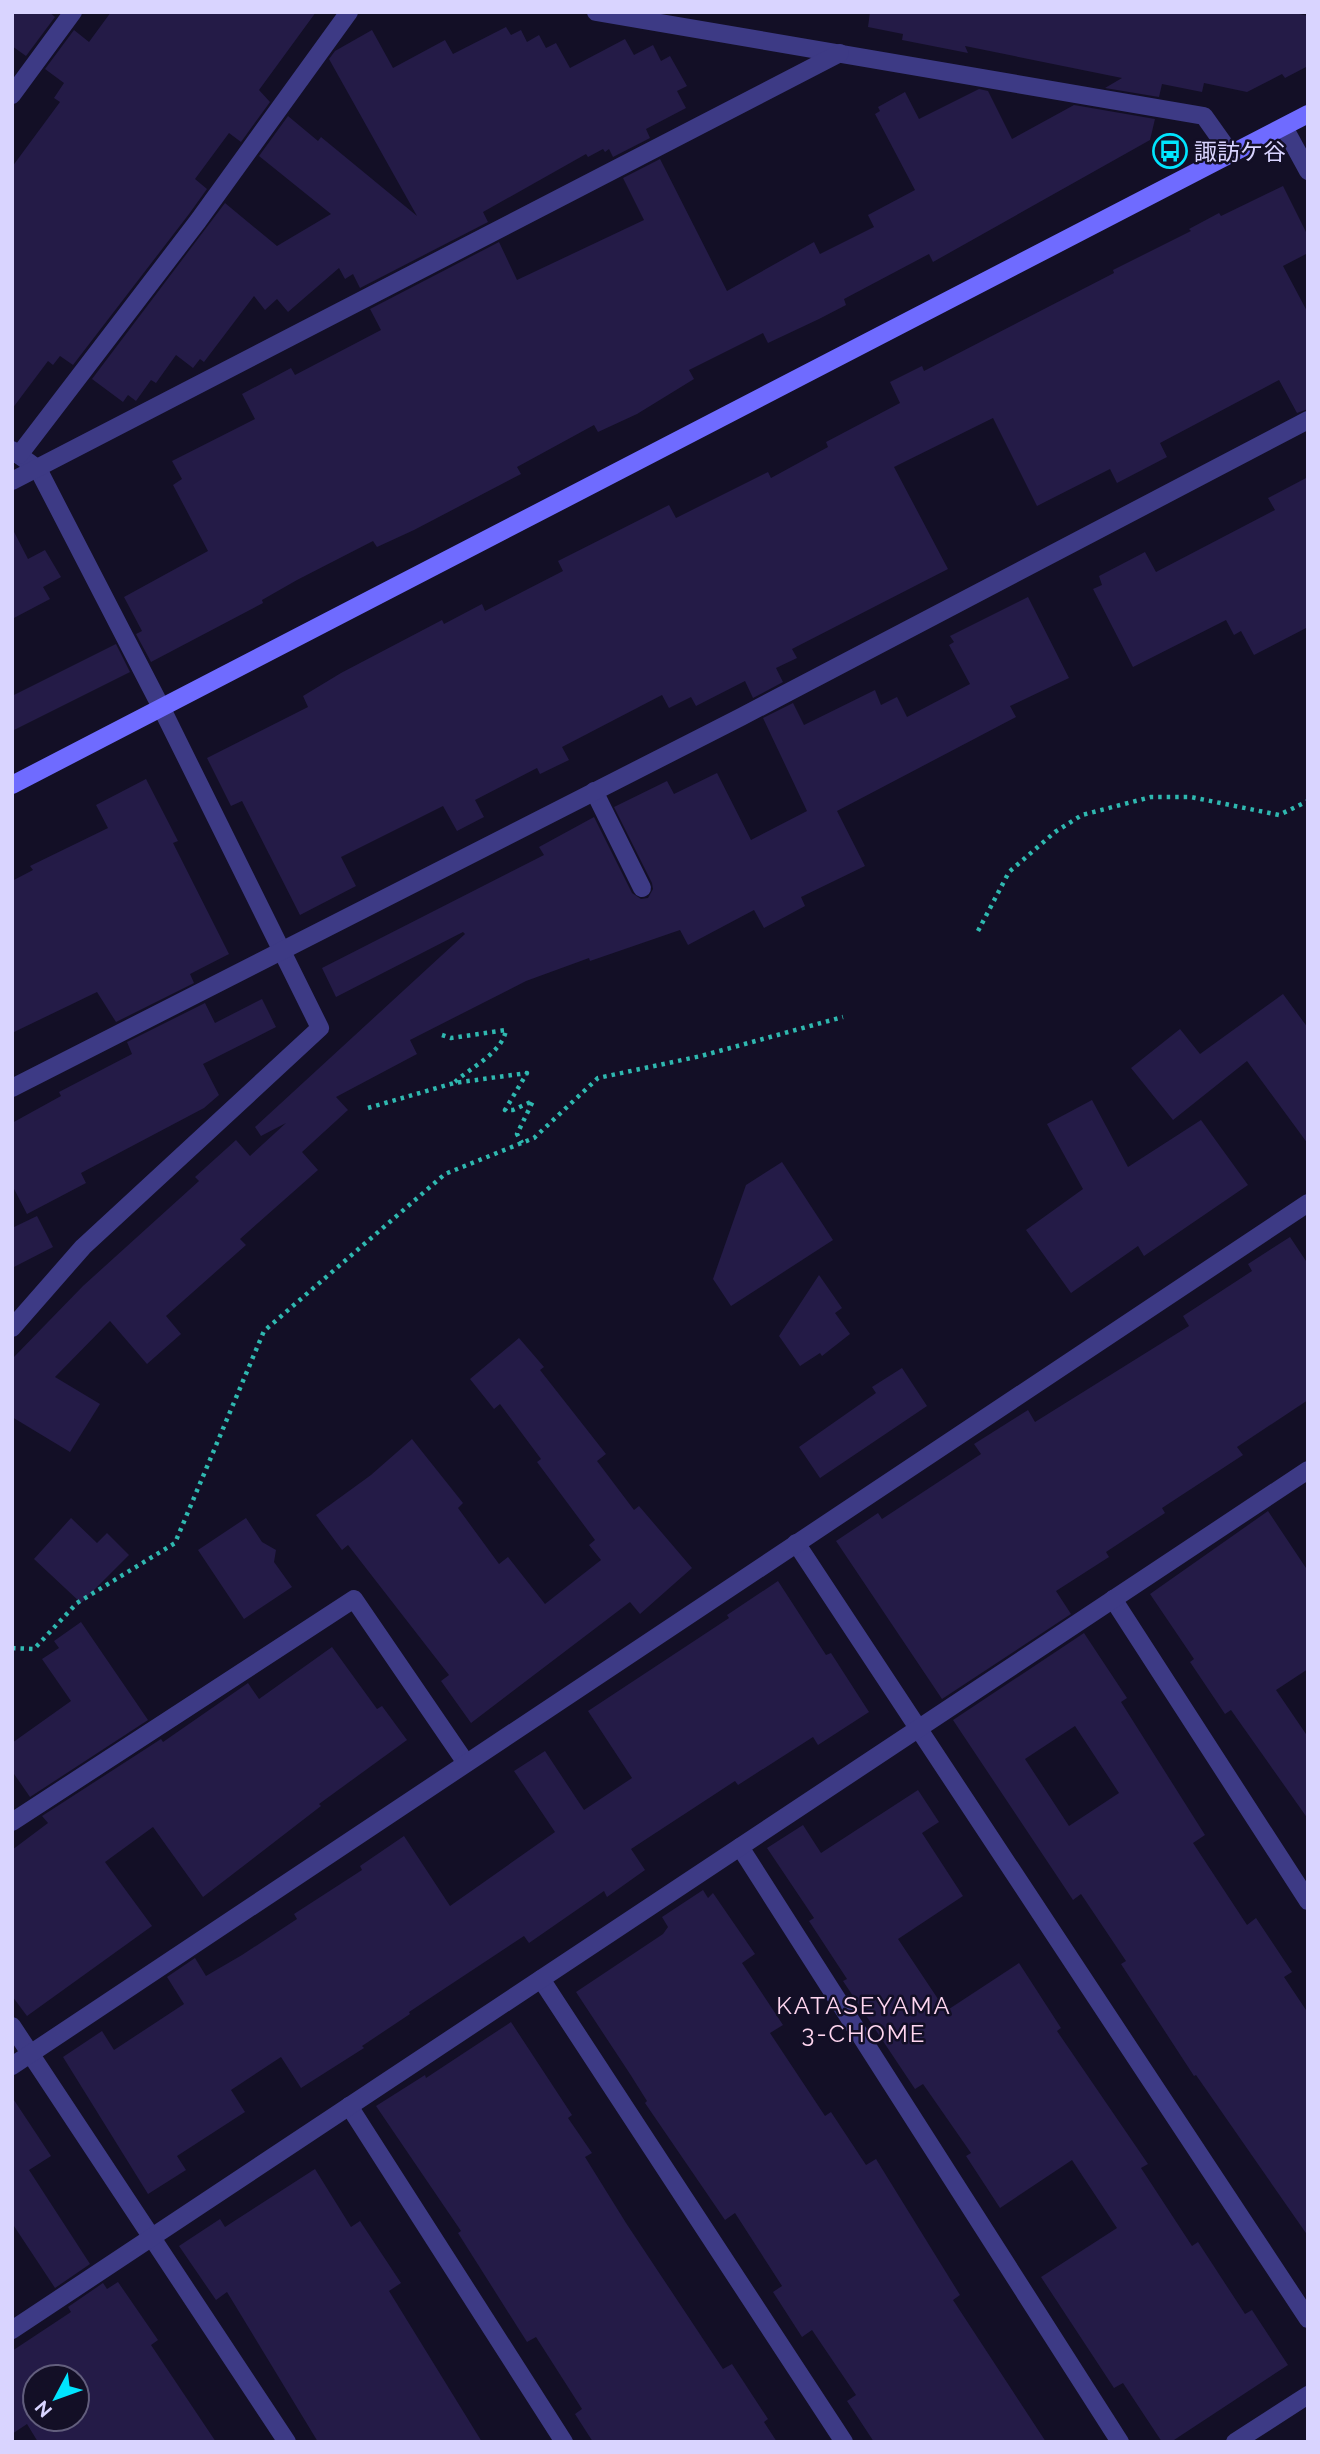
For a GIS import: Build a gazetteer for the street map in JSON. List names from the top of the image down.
{
  "districts": ["KATASEYAMA 3-CHOME"],
  "places": {
    "bus stop": ["諏訪ケ谷"]
  },
  "north": "bottom left"
}
